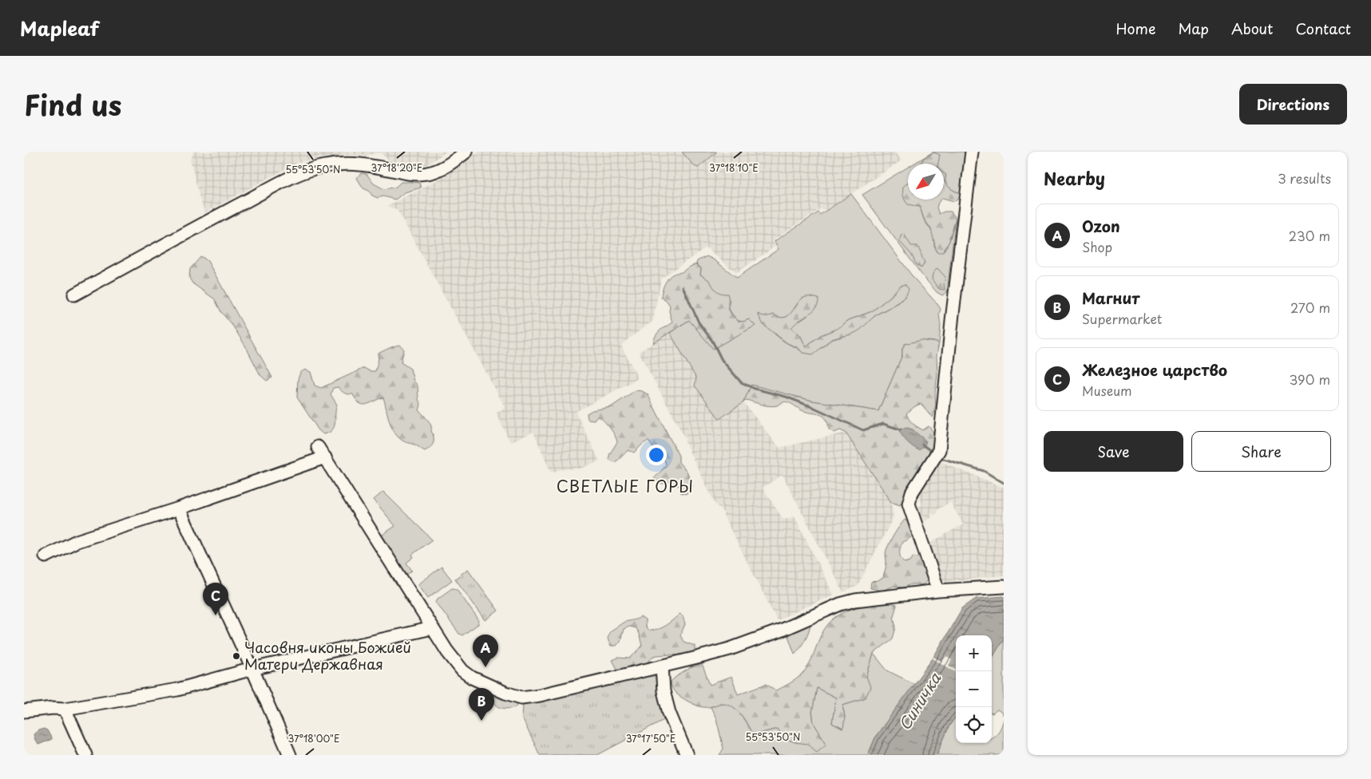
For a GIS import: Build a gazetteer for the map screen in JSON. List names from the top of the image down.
{
  "districts": ["СВЕТЛЫЕ ГОРЫ"],
  "water": ["Синичка"],
  "places": ["Часовня иконы Божией Матери Державная"],
  "north": "bottom left",
  "page": {
    "header": "Mapleaf",
    "nav": [
      "Home",
      "Map",
      "About",
      "Contact"
    ],
    "title": "Find us",
    "buttons": [
      "Directions",
      ["Save", "Share"]
    ],
    "heading": ["Nearby", "3 results"],
    "list": [
      {
        "mark": "A",
        "name": "Ozon",
        "note": "Shop",
        "value": "230 m"
      },
      {
        "mark": "B",
        "name": "Магнит",
        "note": "Supermarket",
        "value": "270 m"
      },
      {
        "mark": "C",
        "name": "Железное царство",
        "note": "Museum",
        "value": "390 m"
      }
    ],
    "pins": ["C", "A", "B"],
    "map_buttons": ["+", "−"]
  },
  "coordinates": [
    "37°18'20\"E",
    "37°18'10\"E",
    "55°53'50\"N",
    "37°18'00\"E",
    "37°17'50\"E"
  ]
}
